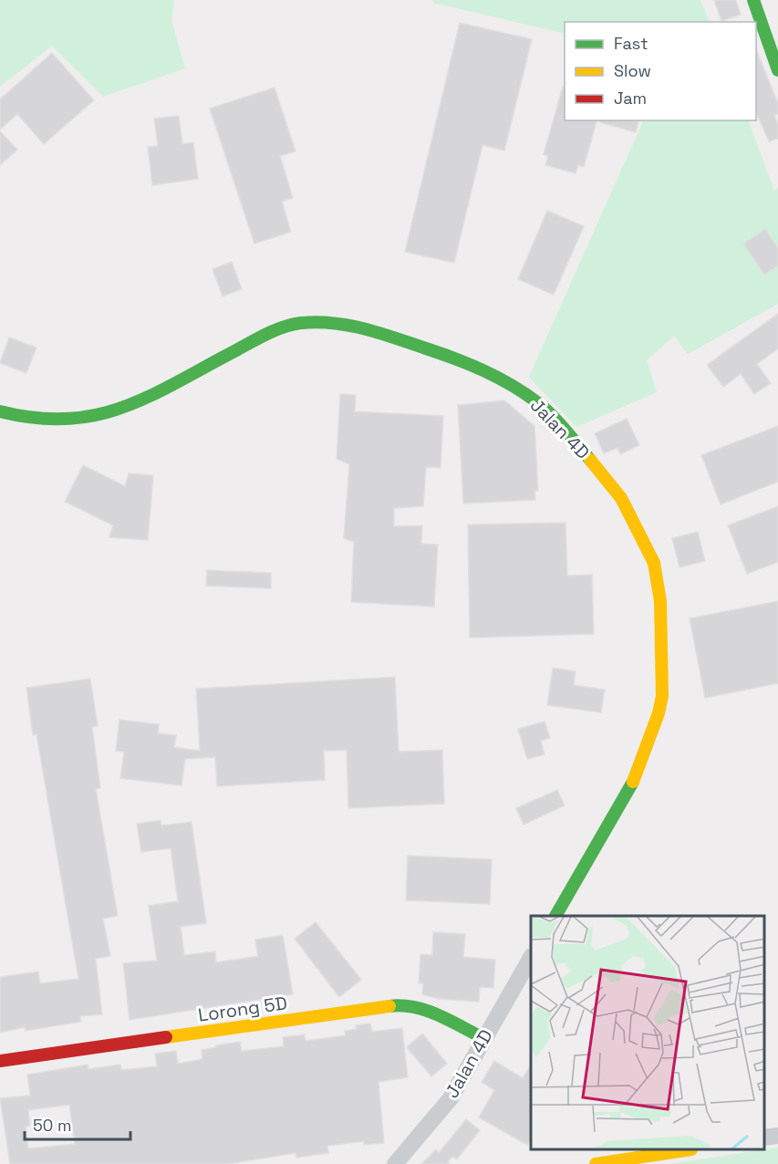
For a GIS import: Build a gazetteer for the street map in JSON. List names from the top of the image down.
{
  "streets": {
    "street": ["Jalan 4D", "Lorong 5D"]
  },
  "crossings": [
    ["Jalan 4D", "Lorong 5D"]
  ],
  "legend": ["Fast", "Slow", "Jam"],
  "scale_bar": "50 m"
}
